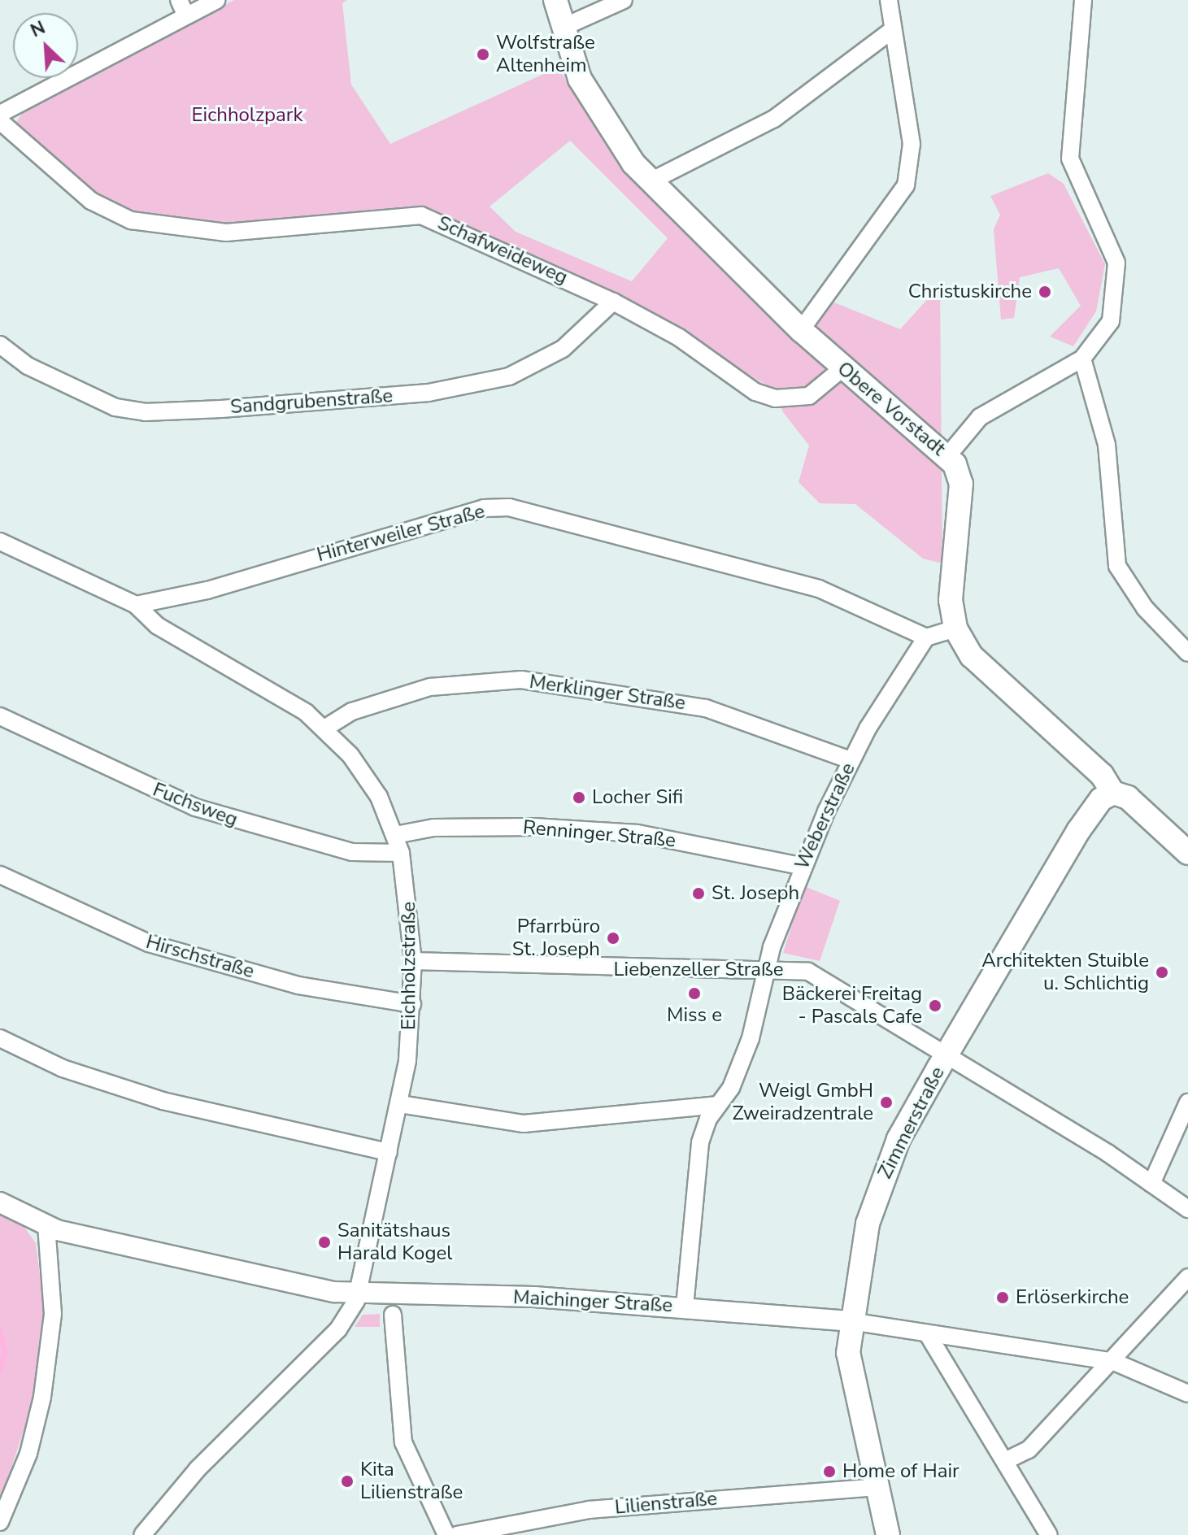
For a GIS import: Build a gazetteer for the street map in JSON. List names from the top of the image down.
{
  "streets": {
    "main road": ["Obere Vorstadt", "Zimmerstraße"],
    "street": [
      "Schafweideweg",
      "Sandgrubenstraße",
      "Hinterweiler Straße",
      "Merklinger Straße",
      "Fuchsweg",
      "Weberstraße",
      "Renninger Straße",
      "Hirschstraße",
      "Eichholzstraße",
      "Liebenzeller Straße",
      "Maichinger Straße",
      "Lilienstraße"
    ]
  },
  "crossings": [
    ["Schafweideweg", "Sandgrubenstraße"],
    ["Schafweideweg", "Obere Vorstadt"],
    ["Obere Vorstadt", "Zimmerstraße"],
    ["Hinterweiler Straße", "Weberstraße"],
    ["Hinterweiler Straße", "Eichholzstraße"],
    ["Merklinger Straße", "Weberstraße"],
    ["Merklinger Straße", "Eichholzstraße"],
    ["Fuchsweg", "Eichholzstraße"],
    ["Weberstraße", "Renninger Straße"],
    ["Weberstraße", "Liebenzeller Straße"],
    ["Weberstraße", "Maichinger Straße"],
    ["Renninger Straße", "Eichholzstraße"],
    ["Hirschstraße", "Eichholzstraße"],
    ["Eichholzstraße", "Liebenzeller Straße"],
    ["Eichholzstraße", "Maichinger Straße"],
    ["Liebenzeller Straße", "Zimmerstraße"],
    ["Zimmerstraße", "Maichinger Straße"],
    ["Zimmerstraße", "Lilienstraße"]
  ],
  "parks": ["Eichholzpark"],
  "places": [
    "Wolfstraße Altenheim",
    "Christuskirche",
    "Locher Sifi",
    "St. Joseph",
    "Pfarrbüro St. Joseph",
    "Architekten Stuible u. Schlichtig",
    "Miss e",
    "Bäckerei Freitag - Pascals Cafe",
    "Weigl GmbH Zweiradzentrale",
    "Sanitätshaus Harald Kogel",
    "Erlöserkirche",
    "Home of Hair",
    "Kita Lilienstraße"
  ],
  "north": "top left"
}
